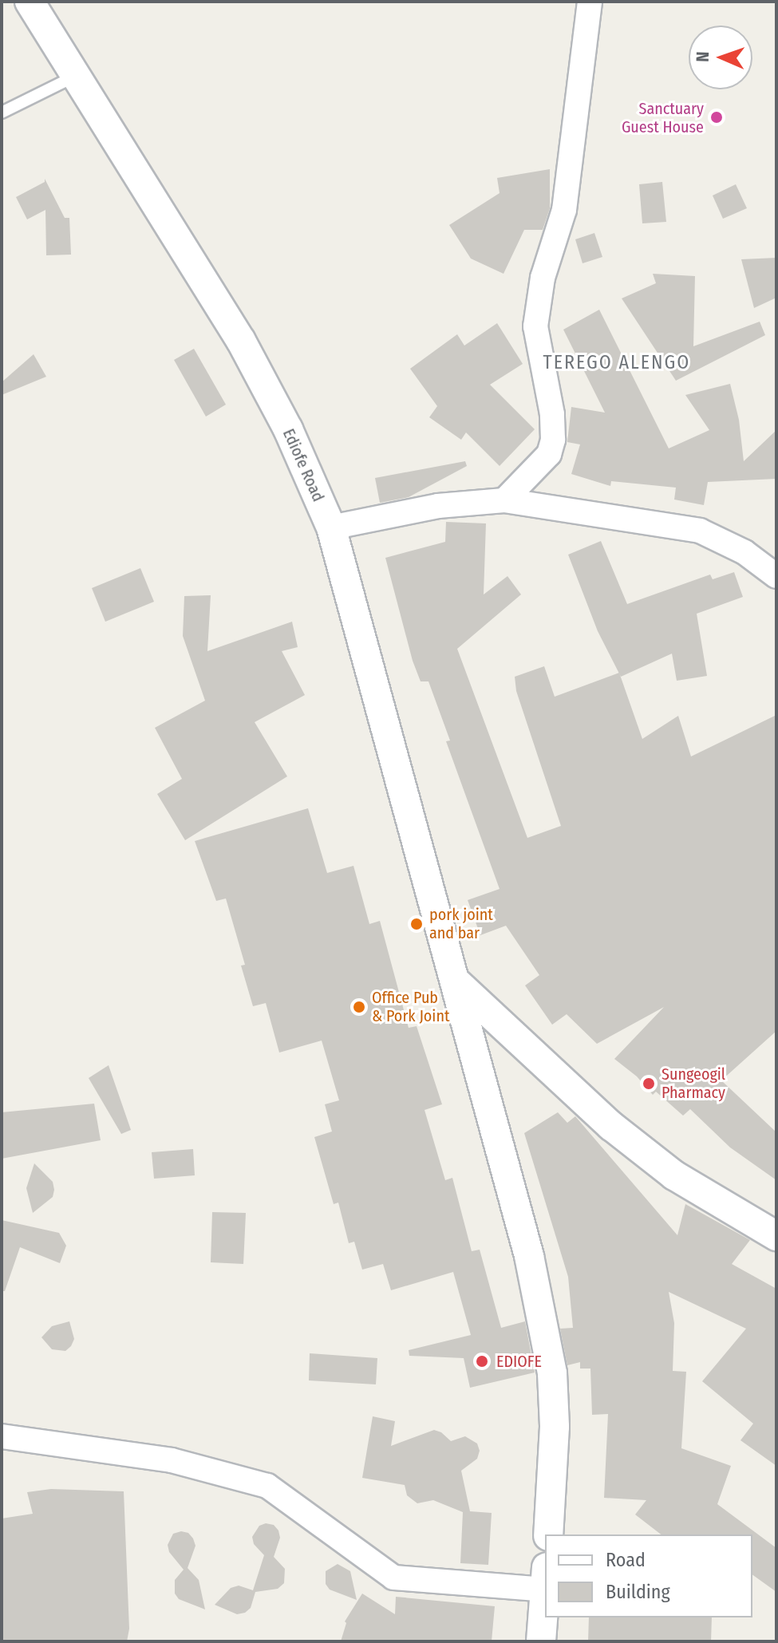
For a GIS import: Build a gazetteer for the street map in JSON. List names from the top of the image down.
{
  "streets": {
    "street": ["Ediofe Road"]
  },
  "districts": ["TEREGO ALENGO"],
  "places": [
    "Sanctuary Guest House",
    "pork joint and bar",
    "Office Pub & Pork Joint",
    "Sungeogil Pharmacy",
    "EDIOFE"
  ],
  "legend": ["Road", "Building"],
  "north": "left"
}
